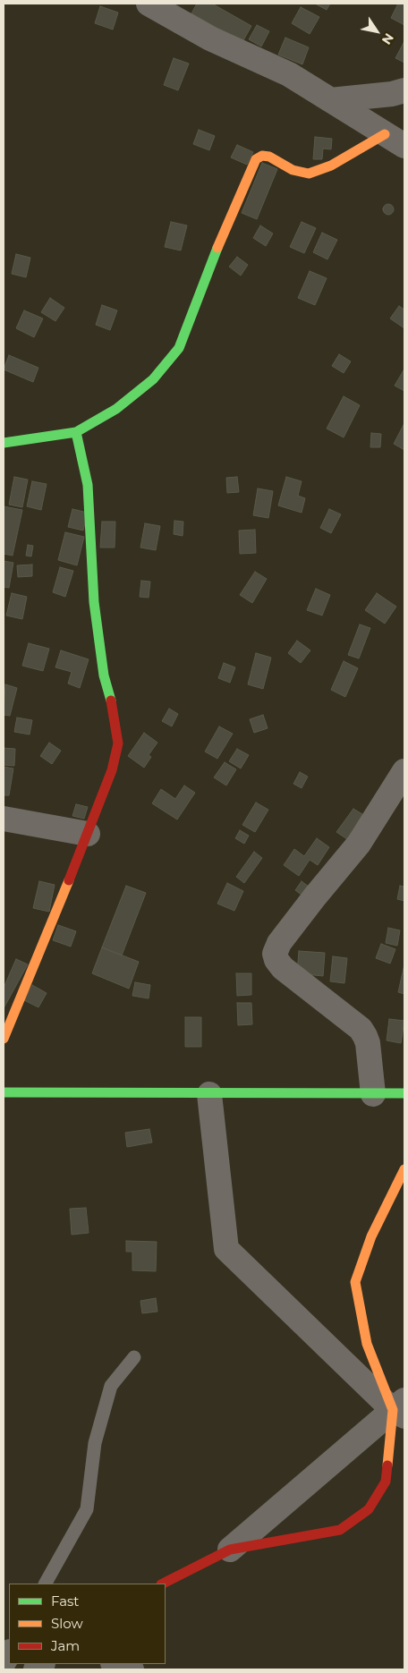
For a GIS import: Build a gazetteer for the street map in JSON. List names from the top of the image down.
{
  "legend": ["Fast", "Slow", "Jam"],
  "north": "bottom right"
}
